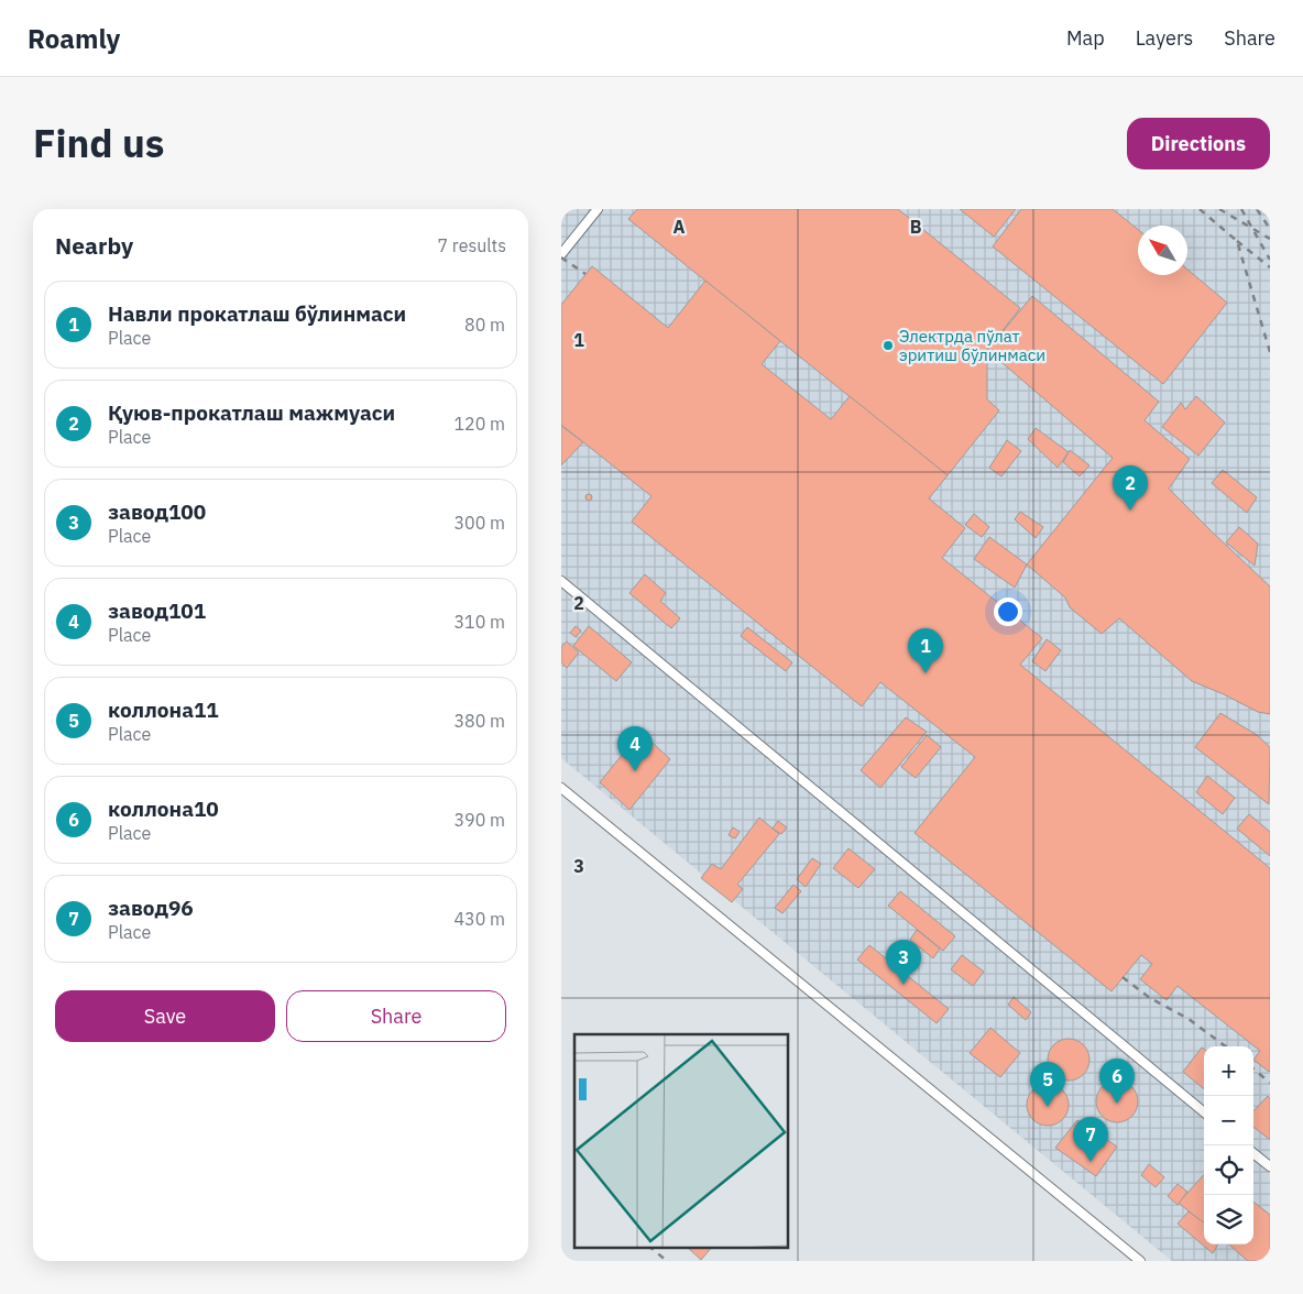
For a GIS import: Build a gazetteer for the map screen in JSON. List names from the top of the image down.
{
  "places": ["Электрда пўлат эритиш бўлинмаси"],
  "north": "top left",
  "page": {
    "header": "Roamly",
    "nav": ["Map", "Layers", "Share"],
    "title": "Find us",
    "buttons": [
      "Directions",
      ["Save", "Share"]
    ],
    "heading": ["Nearby", "7 results"],
    "list": [
      {
        "mark": "1",
        "name": "Навли прокатлаш бўлинмаси",
        "note": "Place",
        "value": "80 m"
      },
      {
        "mark": "2",
        "name": "Қуюв-прокатлаш мажмуаси",
        "note": "Place",
        "value": "120 m"
      },
      {
        "mark": "3",
        "name": "завод100",
        "note": "Place",
        "value": "300 m"
      },
      {
        "mark": "4",
        "name": "завод101",
        "note": "Place",
        "value": "310 m"
      },
      {
        "mark": "5",
        "name": "коллона11",
        "note": "Place",
        "value": "380 m"
      },
      {
        "mark": "6",
        "name": "коллона10",
        "note": "Place",
        "value": "390 m"
      },
      {
        "mark": "7",
        "name": "завод96",
        "note": "Place",
        "value": "430 m"
      }
    ],
    "pins": [
      "2",
      "1",
      "4",
      "3",
      "6",
      "5",
      "7"
    ],
    "map_buttons": ["+", "−"]
  },
  "grid": {
    "columns": ["A", "B"],
    "rows": ["1", "2", "3"]
  }
}
